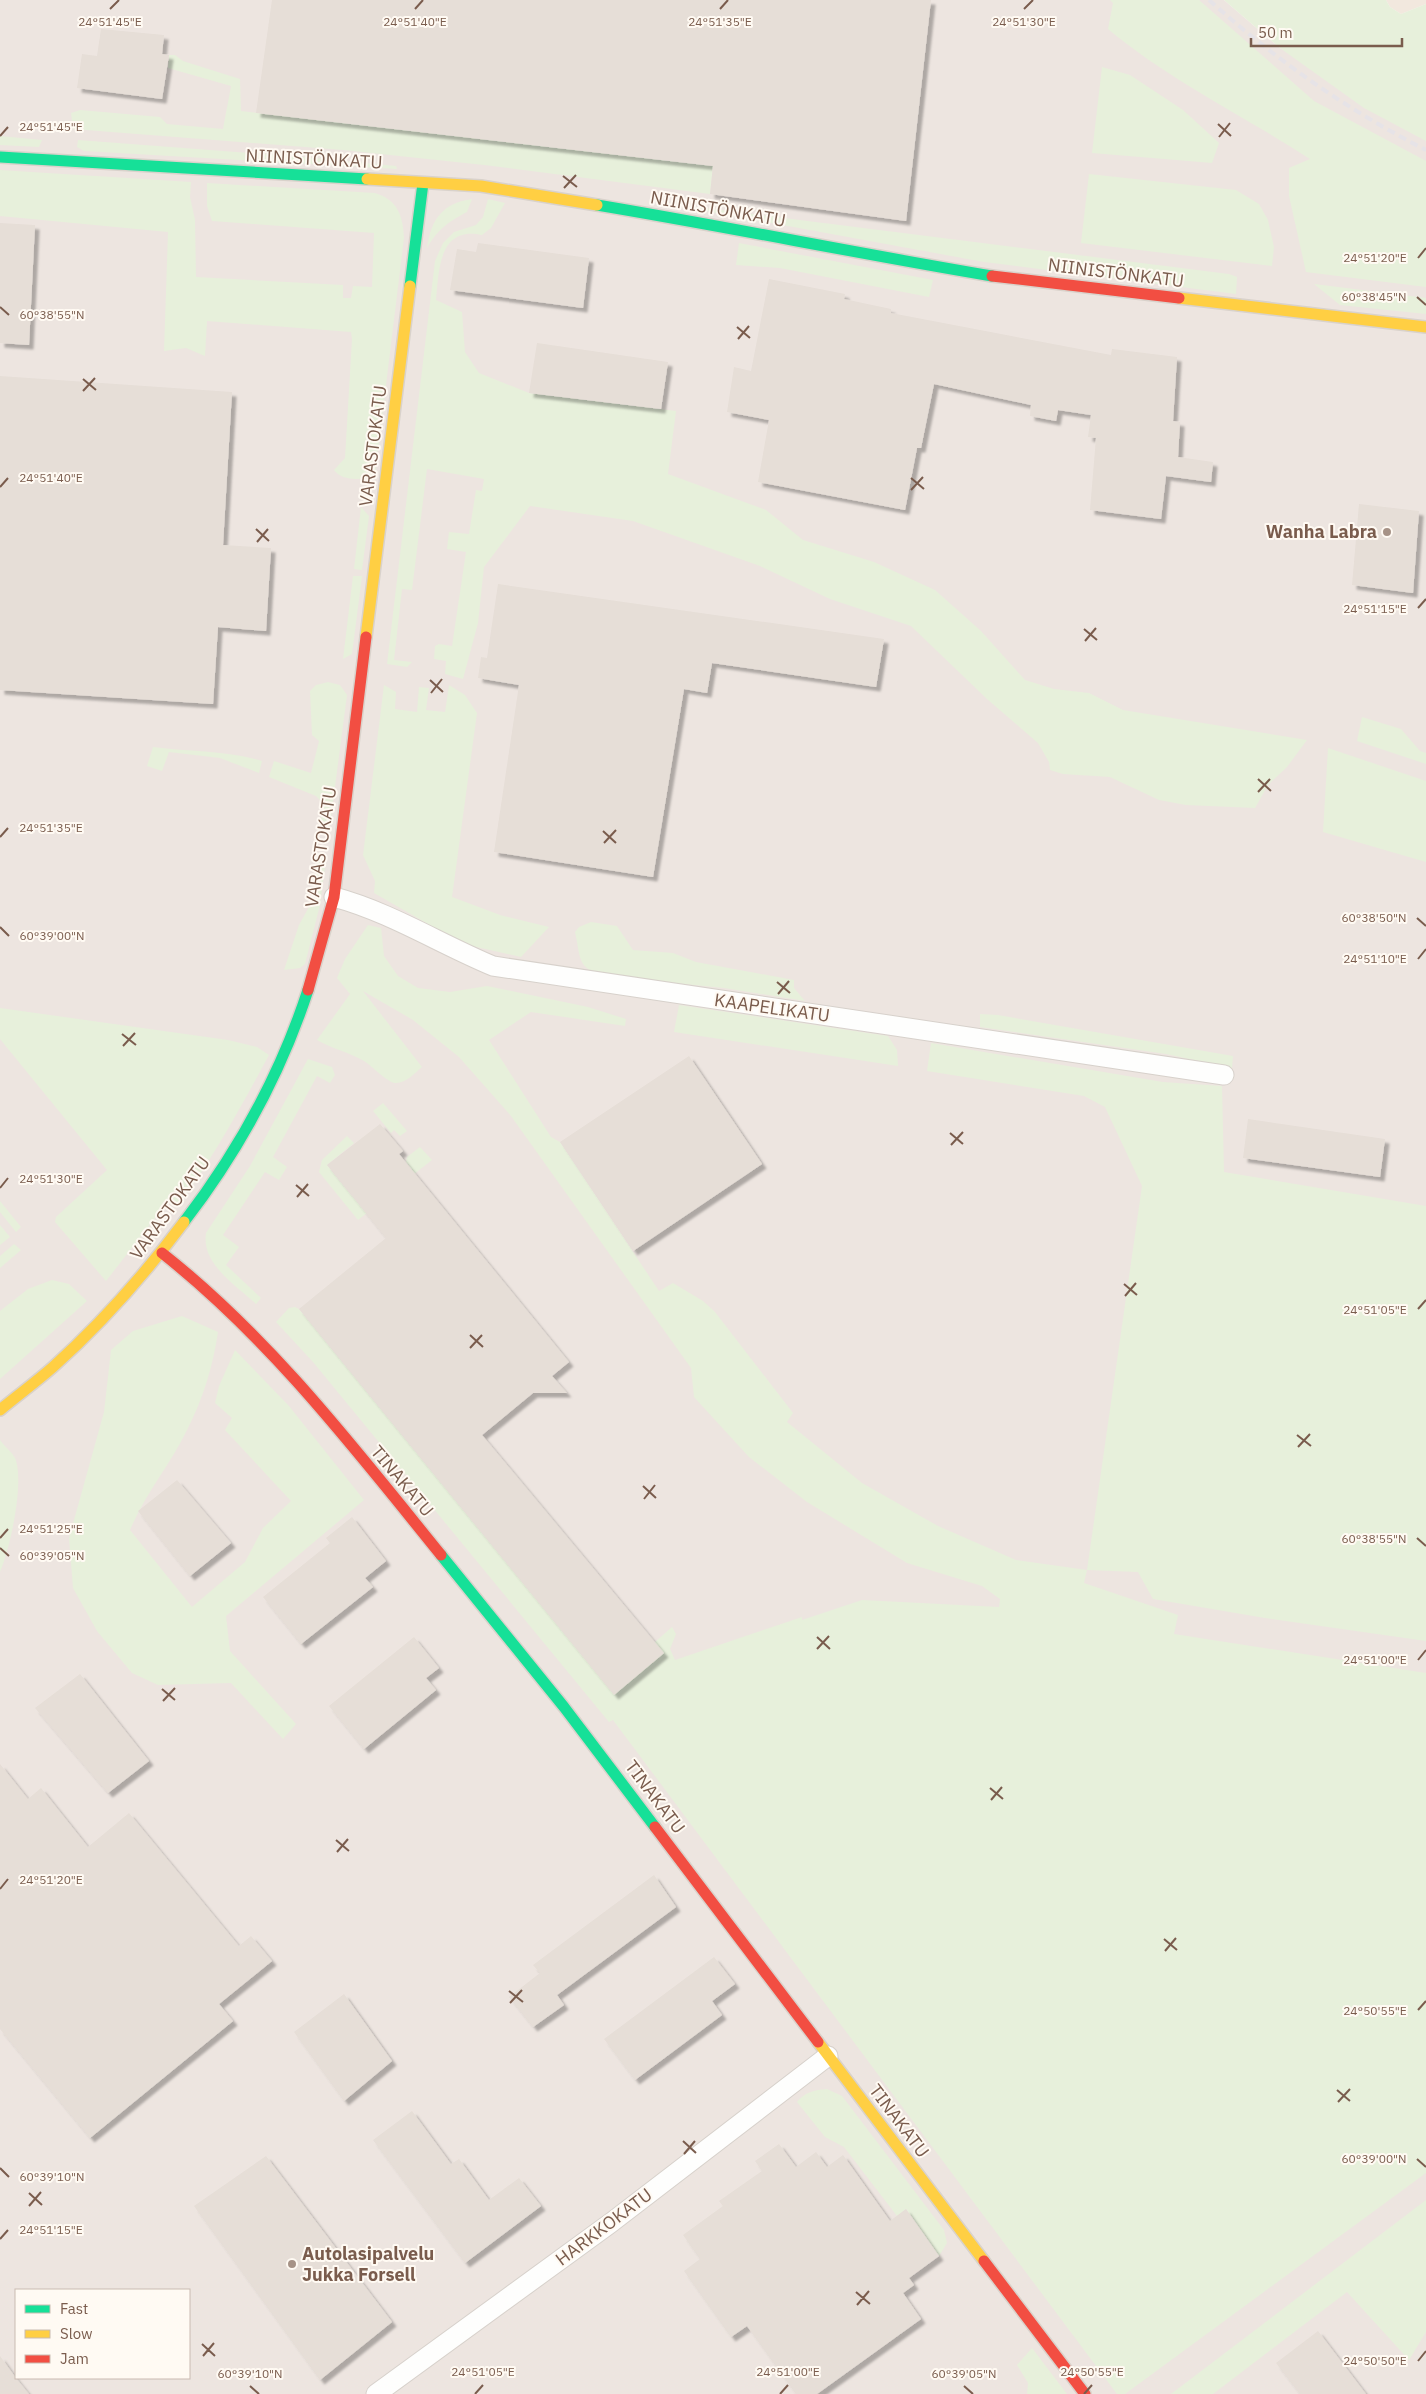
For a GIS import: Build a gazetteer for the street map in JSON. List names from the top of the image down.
{
  "streets": {
    "street": [
      "NIINISTÖNKATU",
      "VARASTOKATU",
      "KAAPELIKATU",
      "TINAKATU",
      "HARKKOKATU"
    ]
  },
  "crossings": [
    ["NIINISTÖNKATU", "VARASTOKATU"],
    ["VARASTOKATU", "KAAPELIKATU"],
    ["VARASTOKATU", "TINAKATU"],
    ["TINAKATU", "HARKKOKATU"]
  ],
  "places": ["Wanha Labra", "Autolasipalvelu Jukka Forsell"],
  "legend": ["Fast", "Slow", "Jam"],
  "scale_bar": "50 m",
  "coordinates": [
    "24°51'45\"E",
    "24°51'40\"E",
    "24°51'35\"E",
    "24°51'30\"E",
    "24°51'20\"E",
    "60°38'45\"N",
    "60°38'55\"N",
    "24°51'15\"E",
    "60°38'50\"N",
    "60°39'00\"N",
    "24°51'10\"E",
    "24°51'05\"E",
    "24°51'25\"E",
    "60°39'05\"N",
    "24°51'00\"E",
    "24°50'55\"E",
    "60°39'10\"N",
    "24°50'50\"E"
  ]
}
